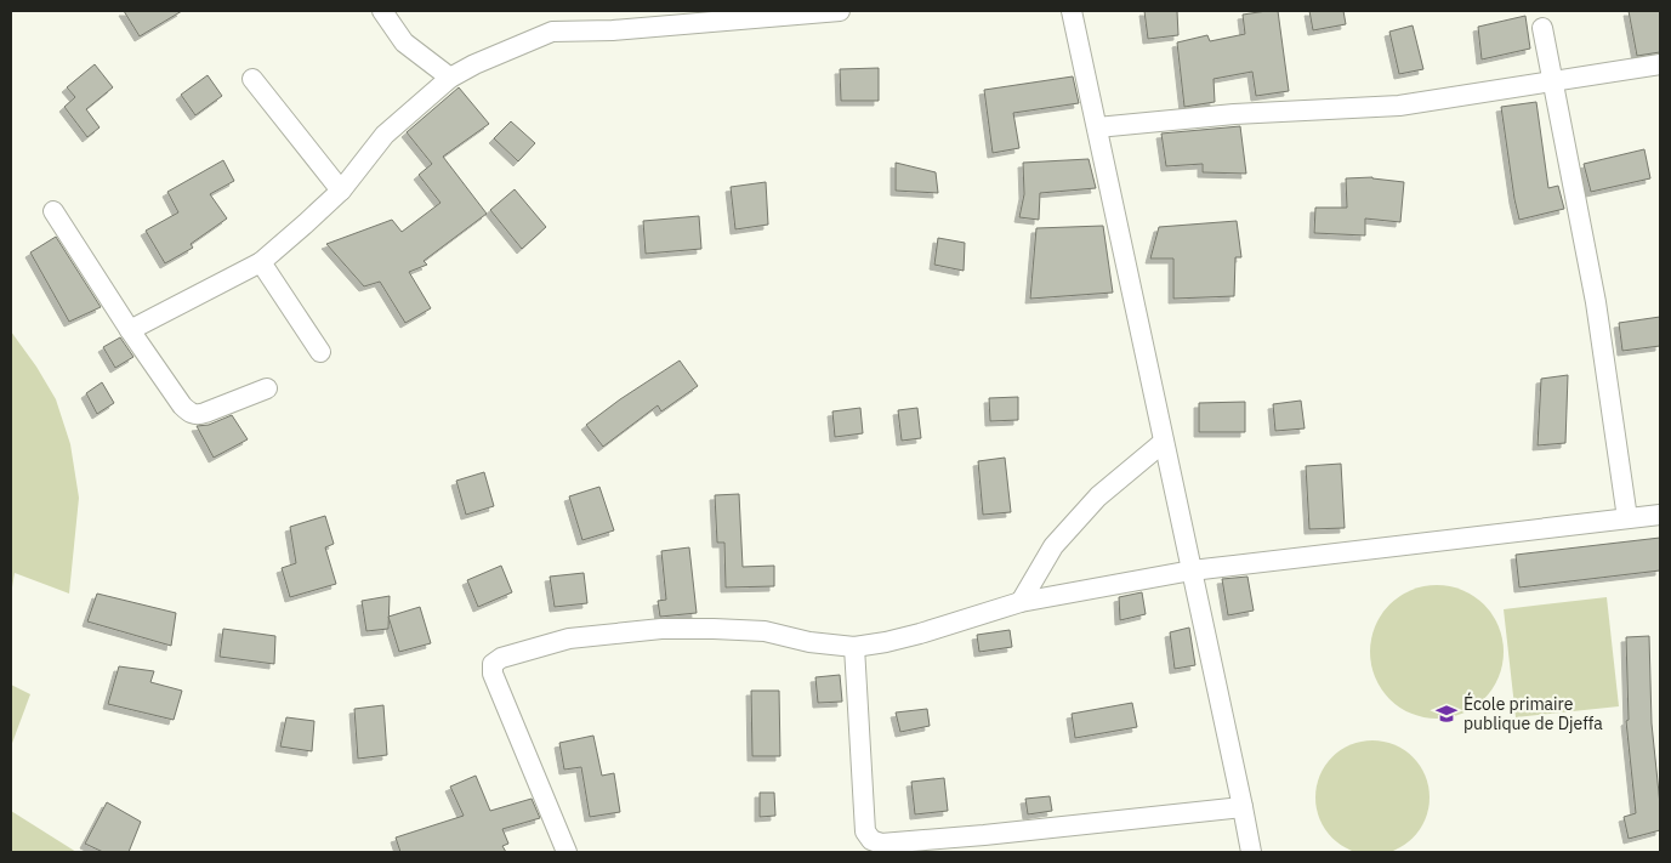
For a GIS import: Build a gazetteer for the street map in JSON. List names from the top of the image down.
{
  "places": {
    "school or university": ["École primaire publique de Djeffa"]
  }
}
